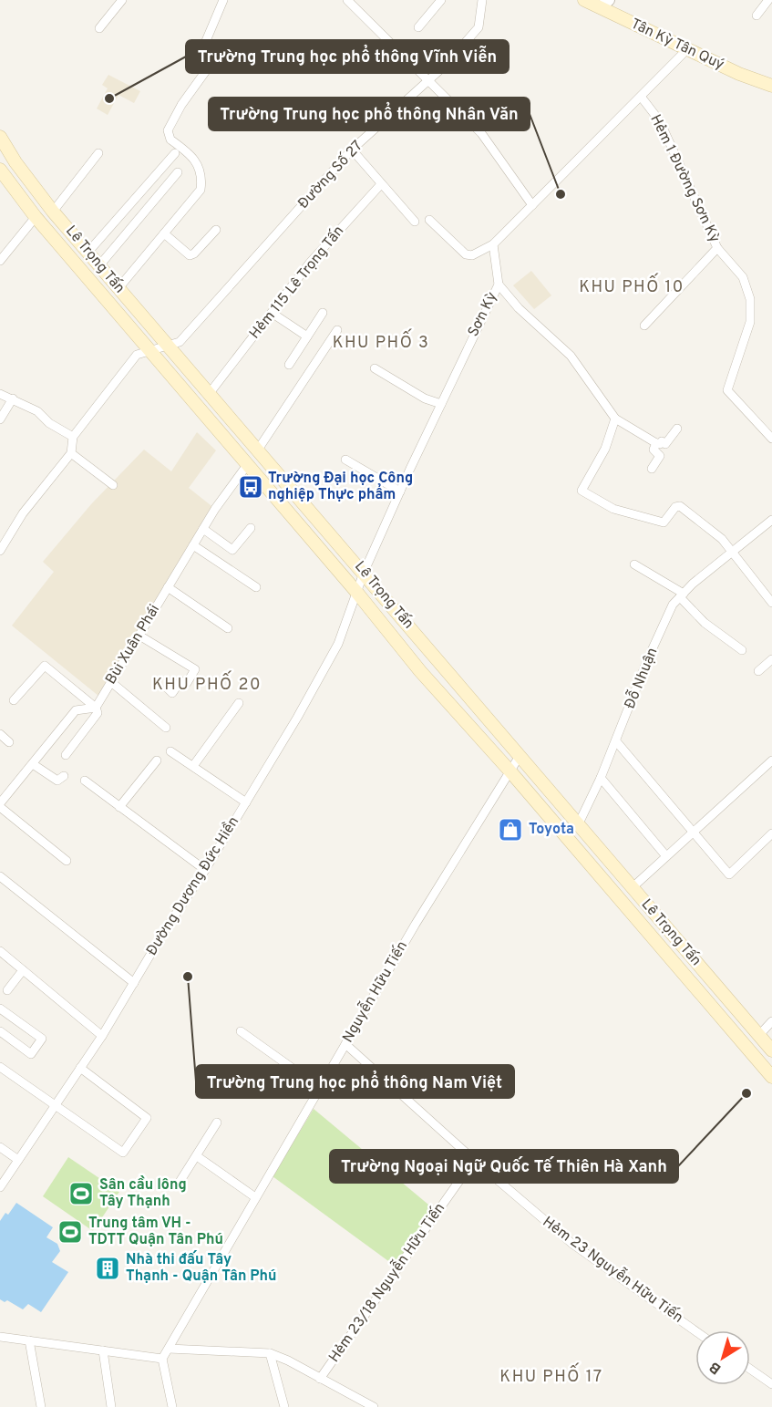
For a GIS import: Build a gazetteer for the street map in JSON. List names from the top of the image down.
{
  "streets": {
    "main road": ["Tân Kỳ Tân Quý", "Lê Trọng Tấn"],
    "street": [
      "Đường Số 27",
      "Hẻm 1 Đường Sơn Kỳ",
      "Hẻm 115 Lê Trọng Tấn",
      "Sơn Kỳ",
      "Bùi Xuân Phái",
      "Đỗ Nhuận",
      "Đường Dương Đức Hiền",
      "Nguyễn Hữu Tiến",
      "Hẻm 23 Nguyễn Hữu Tiến",
      "Hẻm 23/18 Nguyễn Hữu Tiến"
    ]
  },
  "crossings": [
    ["Đường Số 27", "Lê Trọng Tấn"],
    ["Lê Trọng Tấn", "Hẻm 115 Lê Trọng Tấn"],
    ["Lê Trọng Tấn", "Sơn Kỳ"],
    ["Lê Trọng Tấn", "Bùi Xuân Phái"],
    ["Lê Trọng Tấn", "Đỗ Nhuận"],
    ["Lê Trọng Tấn", "Đường Dương Đức Hiền"],
    ["Lê Trọng Tấn", "Nguyễn Hữu Tiến"],
    ["Sơn Kỳ", "Đường Dương Đức Hiền"],
    ["Nguyễn Hữu Tiến", "Hẻm 23 Nguyễn Hữu Tiến"],
    ["Hẻm 23 Nguyễn Hữu Tiến", "Hẻm 23/18 Nguyễn Hữu Tiến"]
  ],
  "districts": [
    "KHU PHỐ 10",
    "KHU PHỐ 3",
    "KHU PHỐ 20",
    "KHU PHỐ 17"
  ],
  "places": {
    "other": [
      "Trường Trung học phổ thông Vĩnh Viễn",
      "Trường Trung học phổ thông Nhân Văn",
      "Trường Trung học phổ thông Nam Việt",
      "Trường Ngoại Ngữ Quốc Tế Thiên Hà Xanh"
    ],
    "bus stop": ["Trường Đại học Công nghiệp Thực phẩm"],
    "shop": ["Toyota"],
    "sports": ["Sân cầu lông Tây Thạnh", "Trung tâm VH - TDTT Quận Tân Phú"],
    "building": ["Nhà thi đấu Tây Thạnh - Quận Tân Phú"]
  },
  "north": "bottom left"
}
